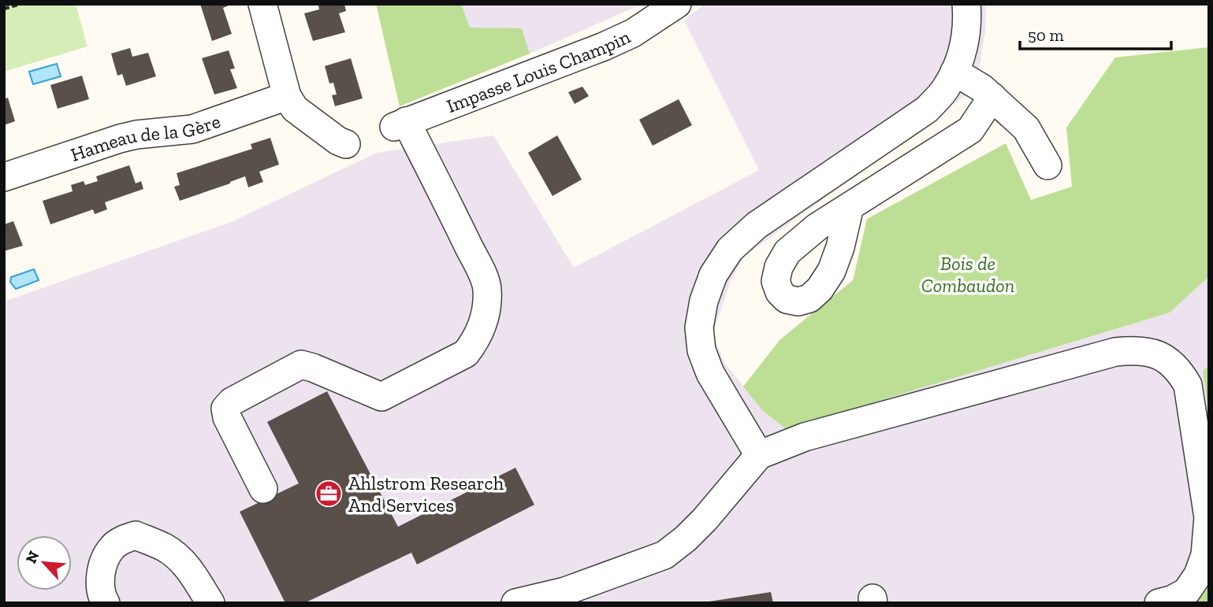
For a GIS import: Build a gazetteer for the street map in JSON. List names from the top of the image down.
{
  "streets": {
    "street": ["Impasse Louis Champin", "Hameau de la Gère"]
  },
  "parks": ["Bois de Combaudon"],
  "places": {
    "office": ["Ahlstrom Research And Services"]
  },
  "scale_bar": "50 m",
  "north": "top left"
}
